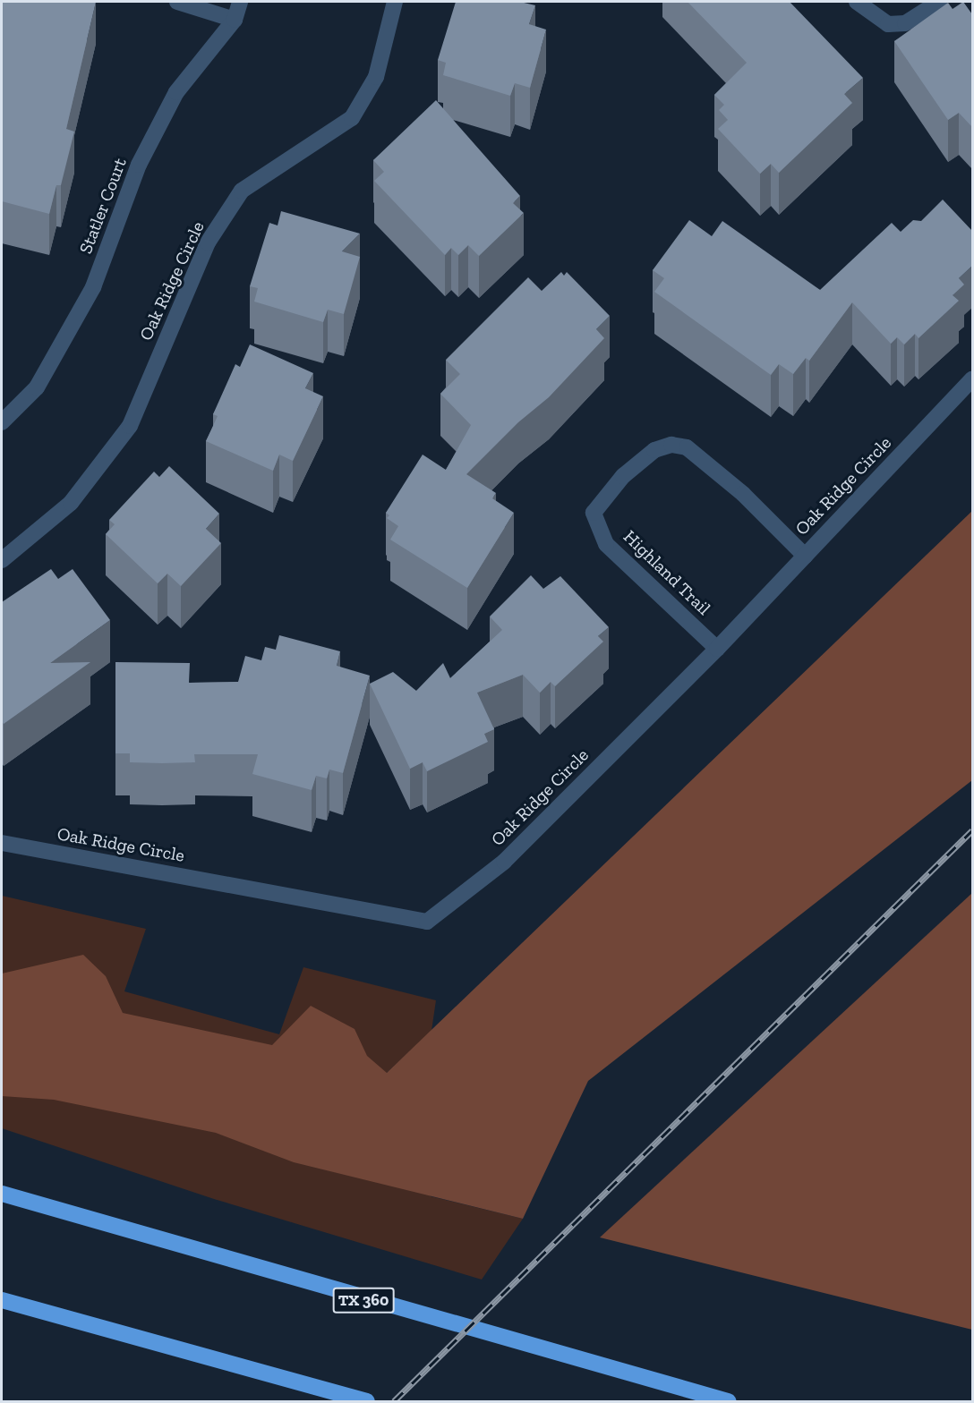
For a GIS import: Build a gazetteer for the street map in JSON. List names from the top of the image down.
{
  "streets": {
    "highway": ["TX 360"],
    "street": ["Statler Court", "Oak Ridge Circle", "Highland Trail"]
  },
  "crossings": [
    ["Oak Ridge Circle", "Highland Trail"]
  ]
}
